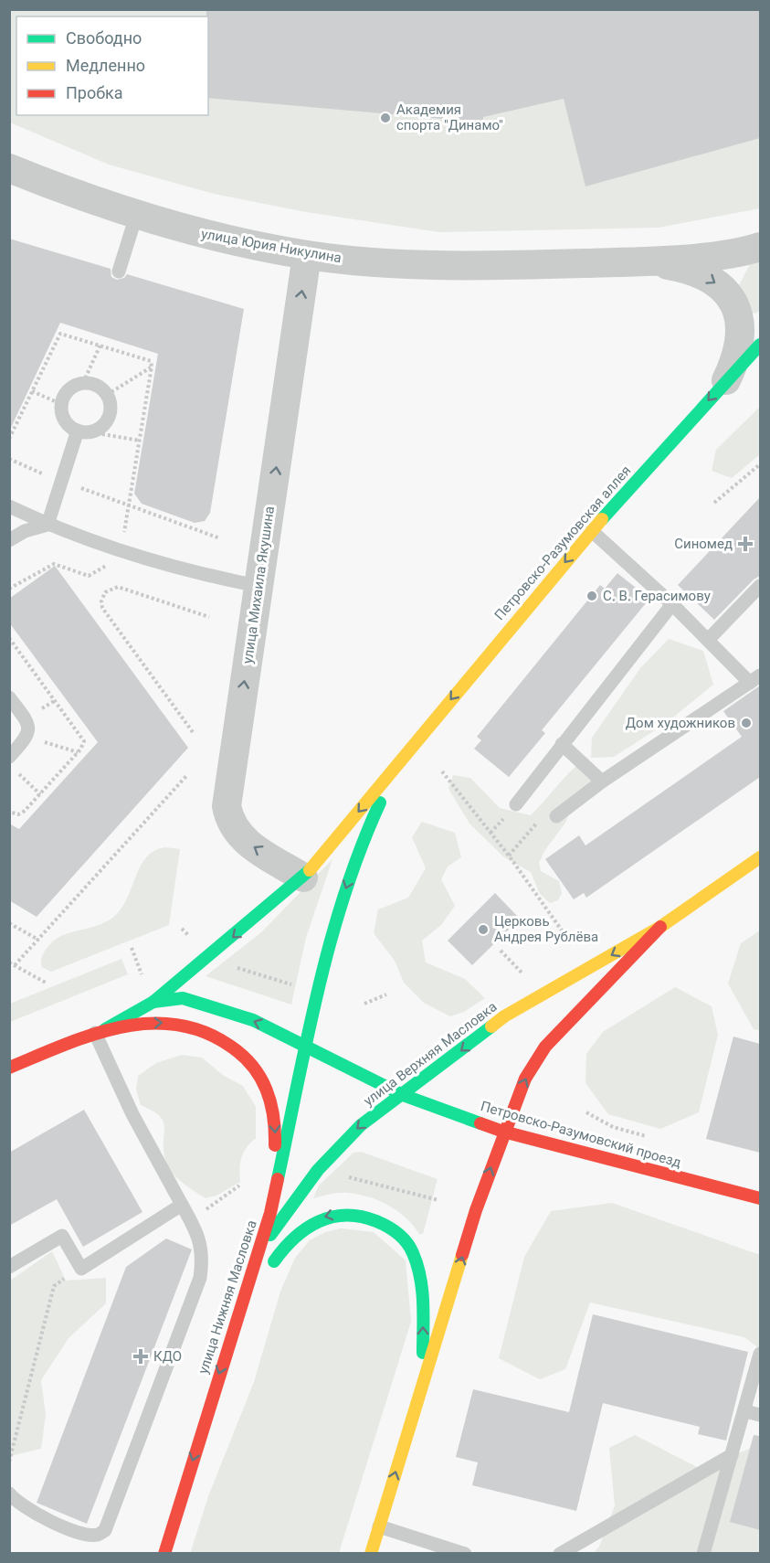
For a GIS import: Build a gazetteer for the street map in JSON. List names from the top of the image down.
{
  "streets": {
    "street": [
      "улица Юрия Никулина",
      "Петровско-Разумовская аллея",
      "улица Михаила Якушина",
      "улица Верхняя Масловка",
      "Петровско-Разумовский проезд",
      "улица Нижняя Масловка"
    ]
  },
  "crossings": [
    ["улица Юрия Никулина", "Петровско-Разумовская аллея"],
    ["улица Юрия Никулина", "улица Михаила Якушина"],
    ["Петровско-Разумовская аллея", "улица Михаила Якушина"],
    ["Петровско-Разумовская аллея", "Петровско-Разумовский проезд"],
    ["Петровско-Разумовская аллея", "улица Нижняя Масловка"],
    ["улица Верхняя Масловка", "Петровско-Разумовский проезд"],
    ["улица Верхняя Масловка", "улица Нижняя Масловка"],
    ["Петровско-Разумовский проезд", "улица Нижняя Масловка"]
  ],
  "one_way": ["Петровско-Разумовская аллея", "улица Михаила Якушина", "улица Нижняя Масловка"],
  "places": {
    "other": [
      "Академия спорта \"Динамо\"",
      "С. В. Герасимову",
      "Дом художников",
      "Церковь Андрея Рублёва"
    ],
    "health": ["Синомед", "КДО"]
  },
  "legend": ["Свободно", "Медленно", "Пробка"]
}
